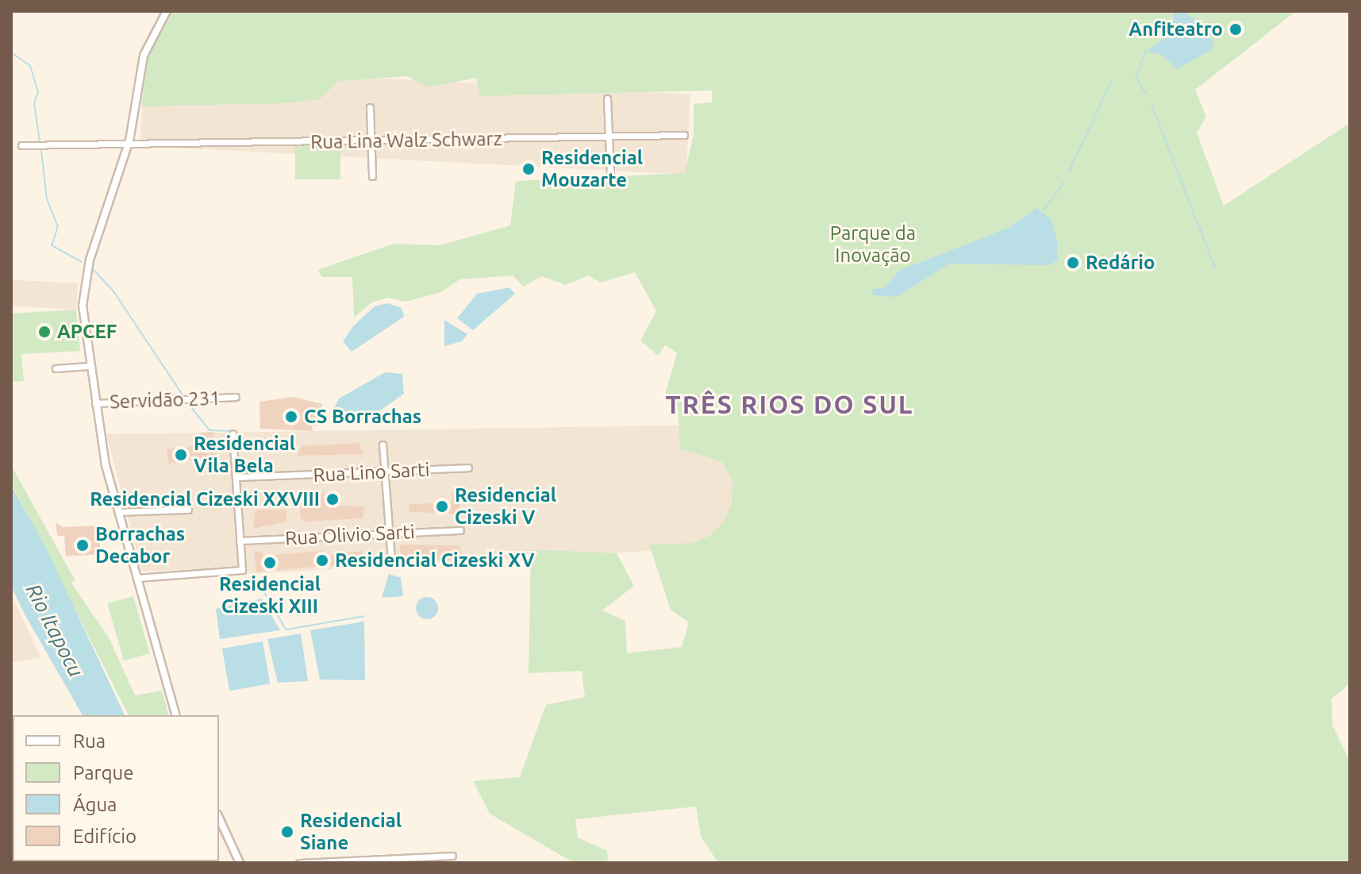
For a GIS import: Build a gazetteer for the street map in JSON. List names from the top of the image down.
{
  "streets": {
    "street": [
      "Rua Lina Walz Schwarz",
      "Servidão 231",
      "Rua Lino Sarti",
      "Rua Olivio Sarti"
    ]
  },
  "districts": ["TRÊS RIOS DO SUL"],
  "water": ["Rio Itapocu"],
  "parks": ["Parque da Inovação"],
  "places": [
    "Anfiteatro",
    "Residencial Mouzarte",
    "Redário",
    "APCEF",
    "CS Borrachas",
    "Residencial Vila Bela",
    "Residencial Cizeski XXVIII",
    "Residencial Cizeski V",
    "Borrachas Decabor",
    "Residencial Cizeski XV",
    "Residencial Cizeski XIII",
    "Residencial Siane"
  ],
  "legend": [
    "Rua",
    "Parque",
    "Água",
    "Edifício"
  ]
}
